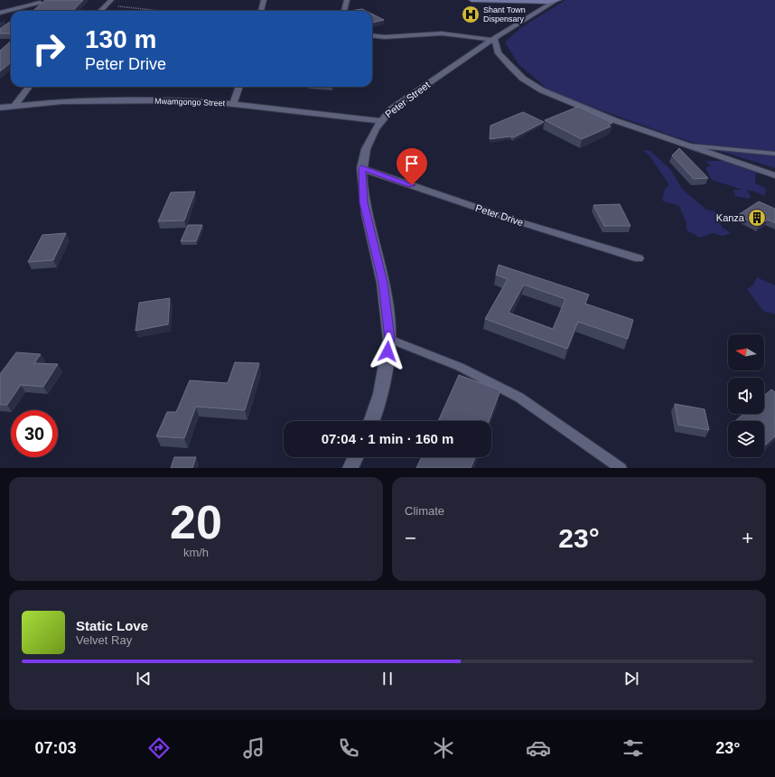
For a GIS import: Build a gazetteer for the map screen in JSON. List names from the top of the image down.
{
  "streets": {
    "street": ["Peter Street", "Mwamgongo Street", "Peter Drive"]
  },
  "crossings": [
    ["Peter Street", "Mwamgongo Street"],
    ["Peter Street", "Peter Drive"]
  ],
  "places": {
    "hospital": ["Shant Town Dispensary"],
    "building": ["Kanza"]
  },
  "north": "left",
  "page": {
    "turn": ["130 m", "Peter Drive"],
    "limit": "30",
    "trip": "07:04 · 1 min · 160 m",
    "tile": [
      ["20", "km/h"],
      "Climate"
    ],
    "heat": ["−", "23°", "+"],
    "song": ["Static Love", "Velvet Ray"],
    "tabs": ["07:03", "23°"]
  }
}
